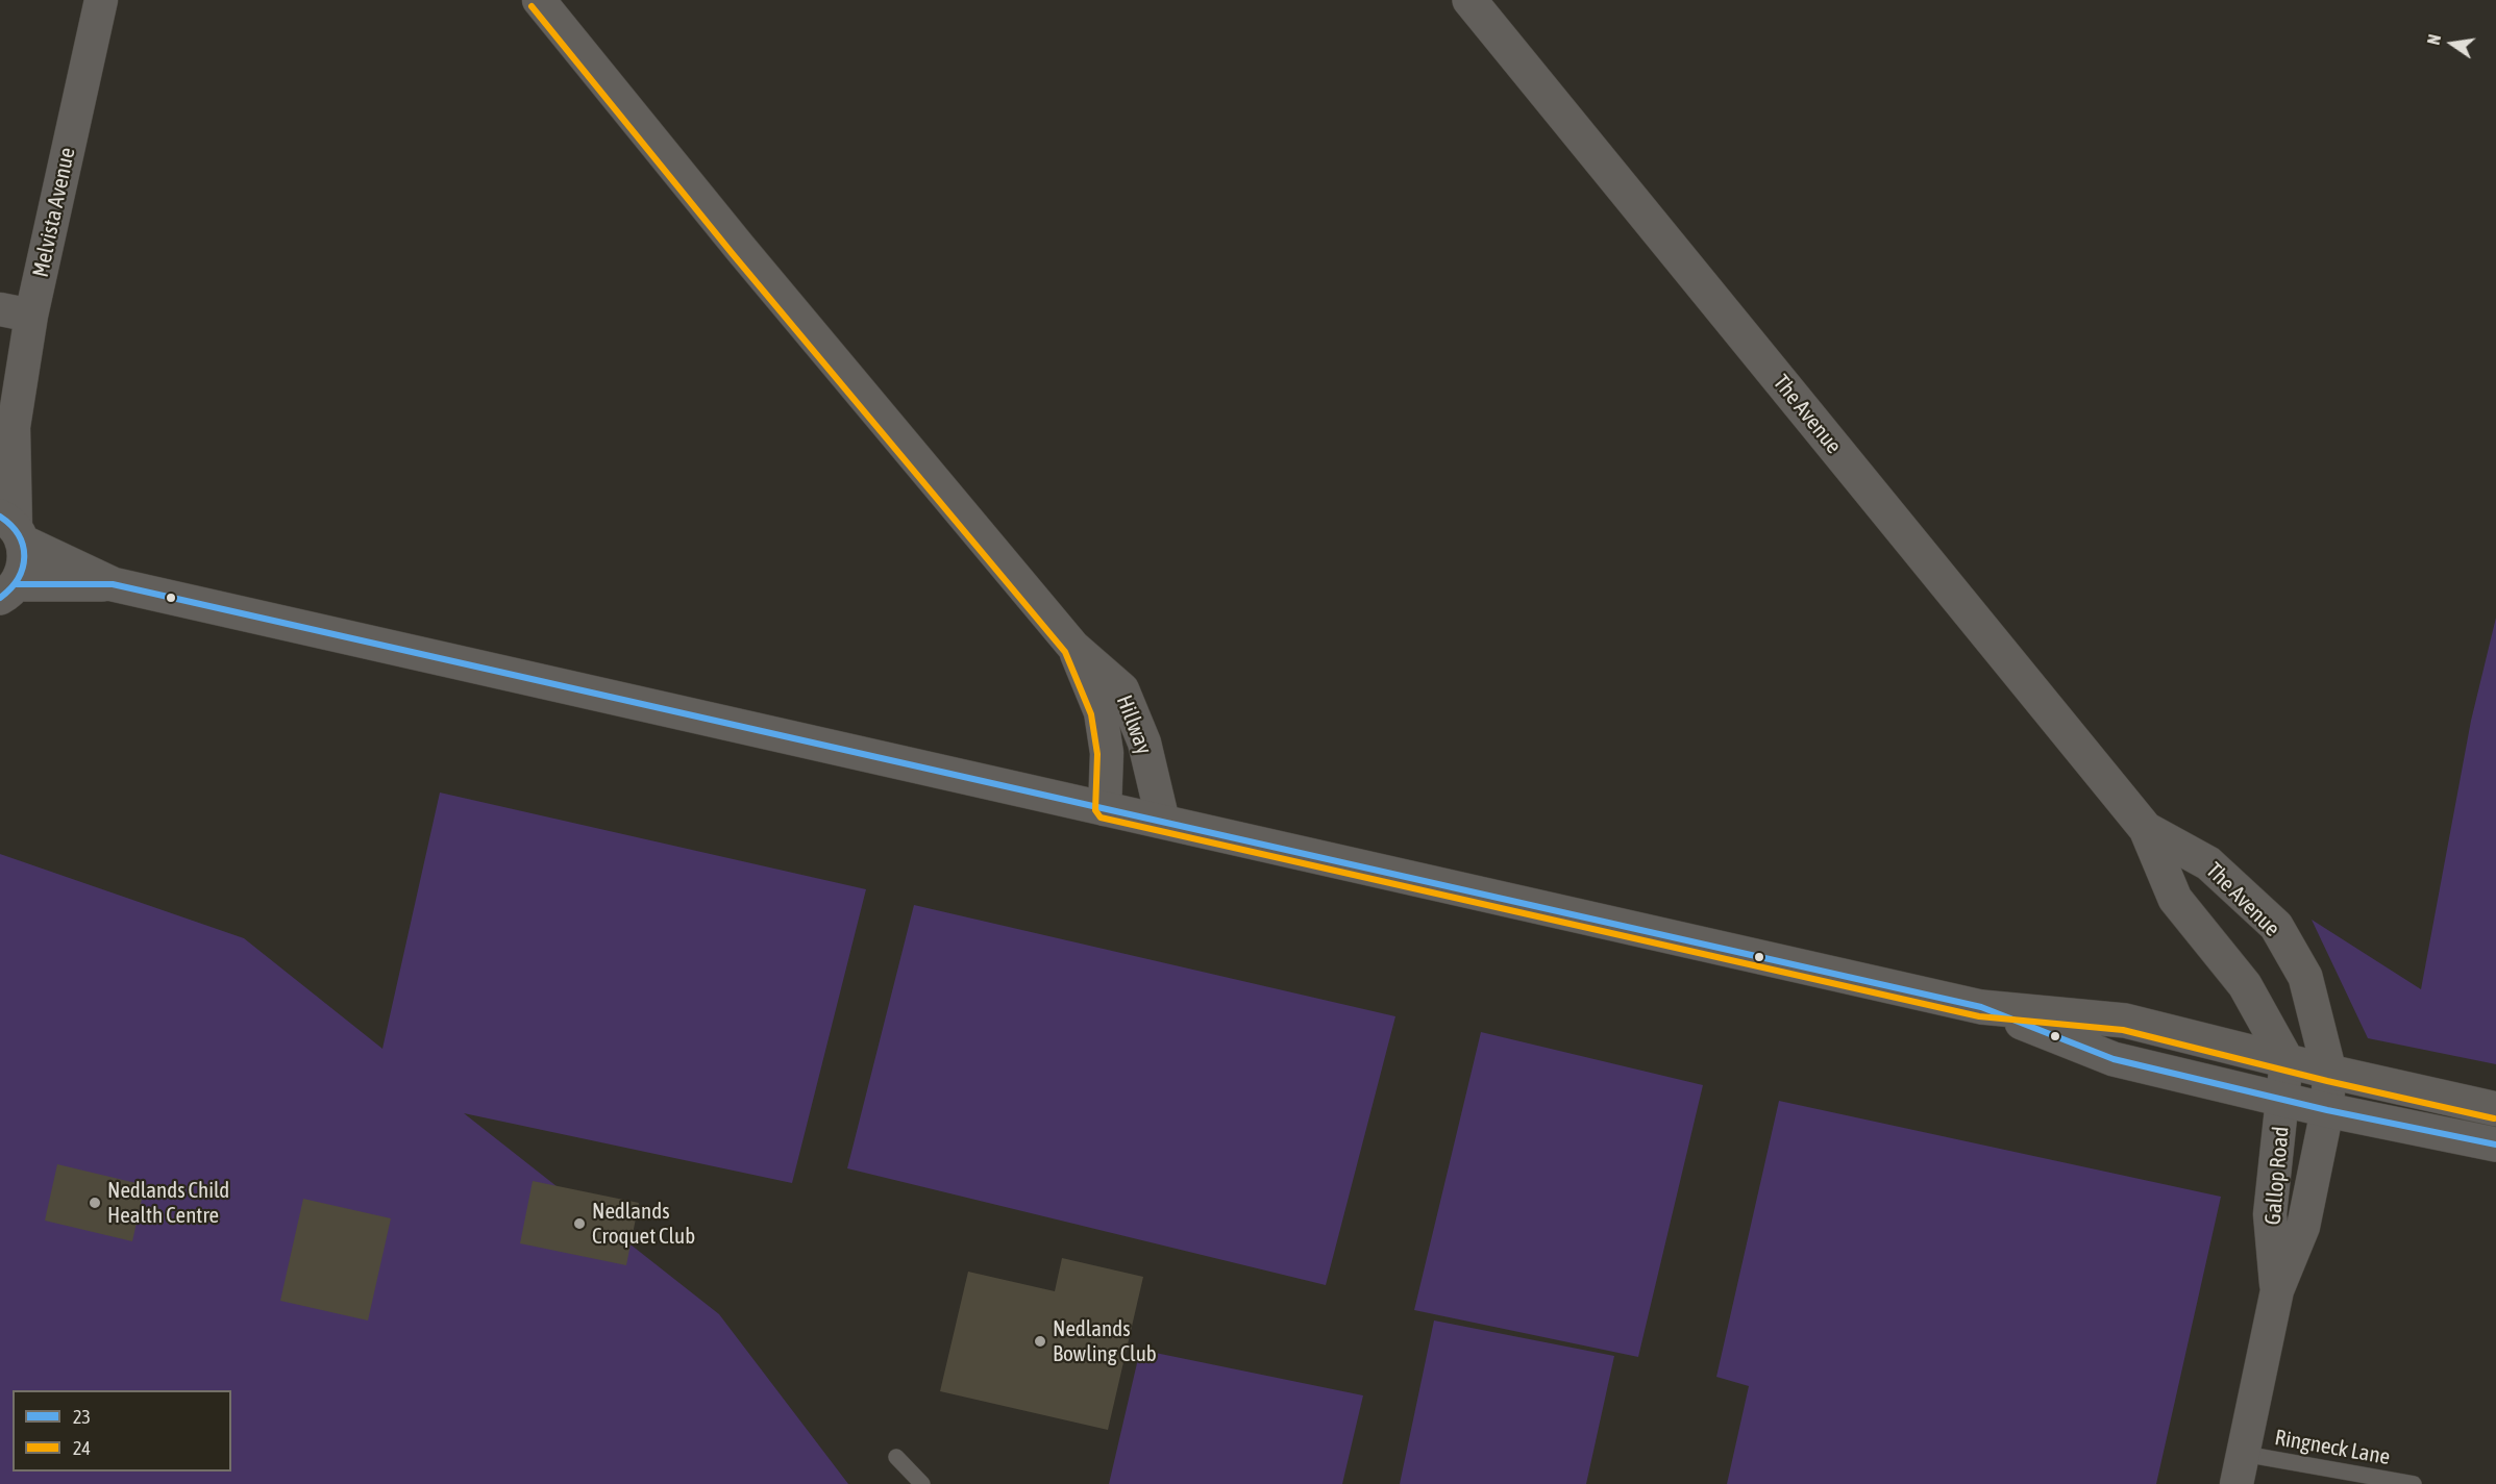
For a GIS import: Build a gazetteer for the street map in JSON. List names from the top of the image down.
{
  "streets": {
    "street": [
      "Melvista Avenue",
      "The Avenue",
      "Hillway",
      "Gallop Road"
    ],
    "lane": ["Ringneck Lane"]
  },
  "crossings": [
    ["The Avenue", "Gallop Road"],
    ["Gallop Road", "Ringneck Lane"]
  ],
  "places": ["Nedlands Child Health Centre", "Nedlands Croquet Club", "Nedlands Bowling Club"],
  "lines": ["transit line 24", "transit line 23"],
  "legend": ["23", "24"],
  "north": "left"
}
